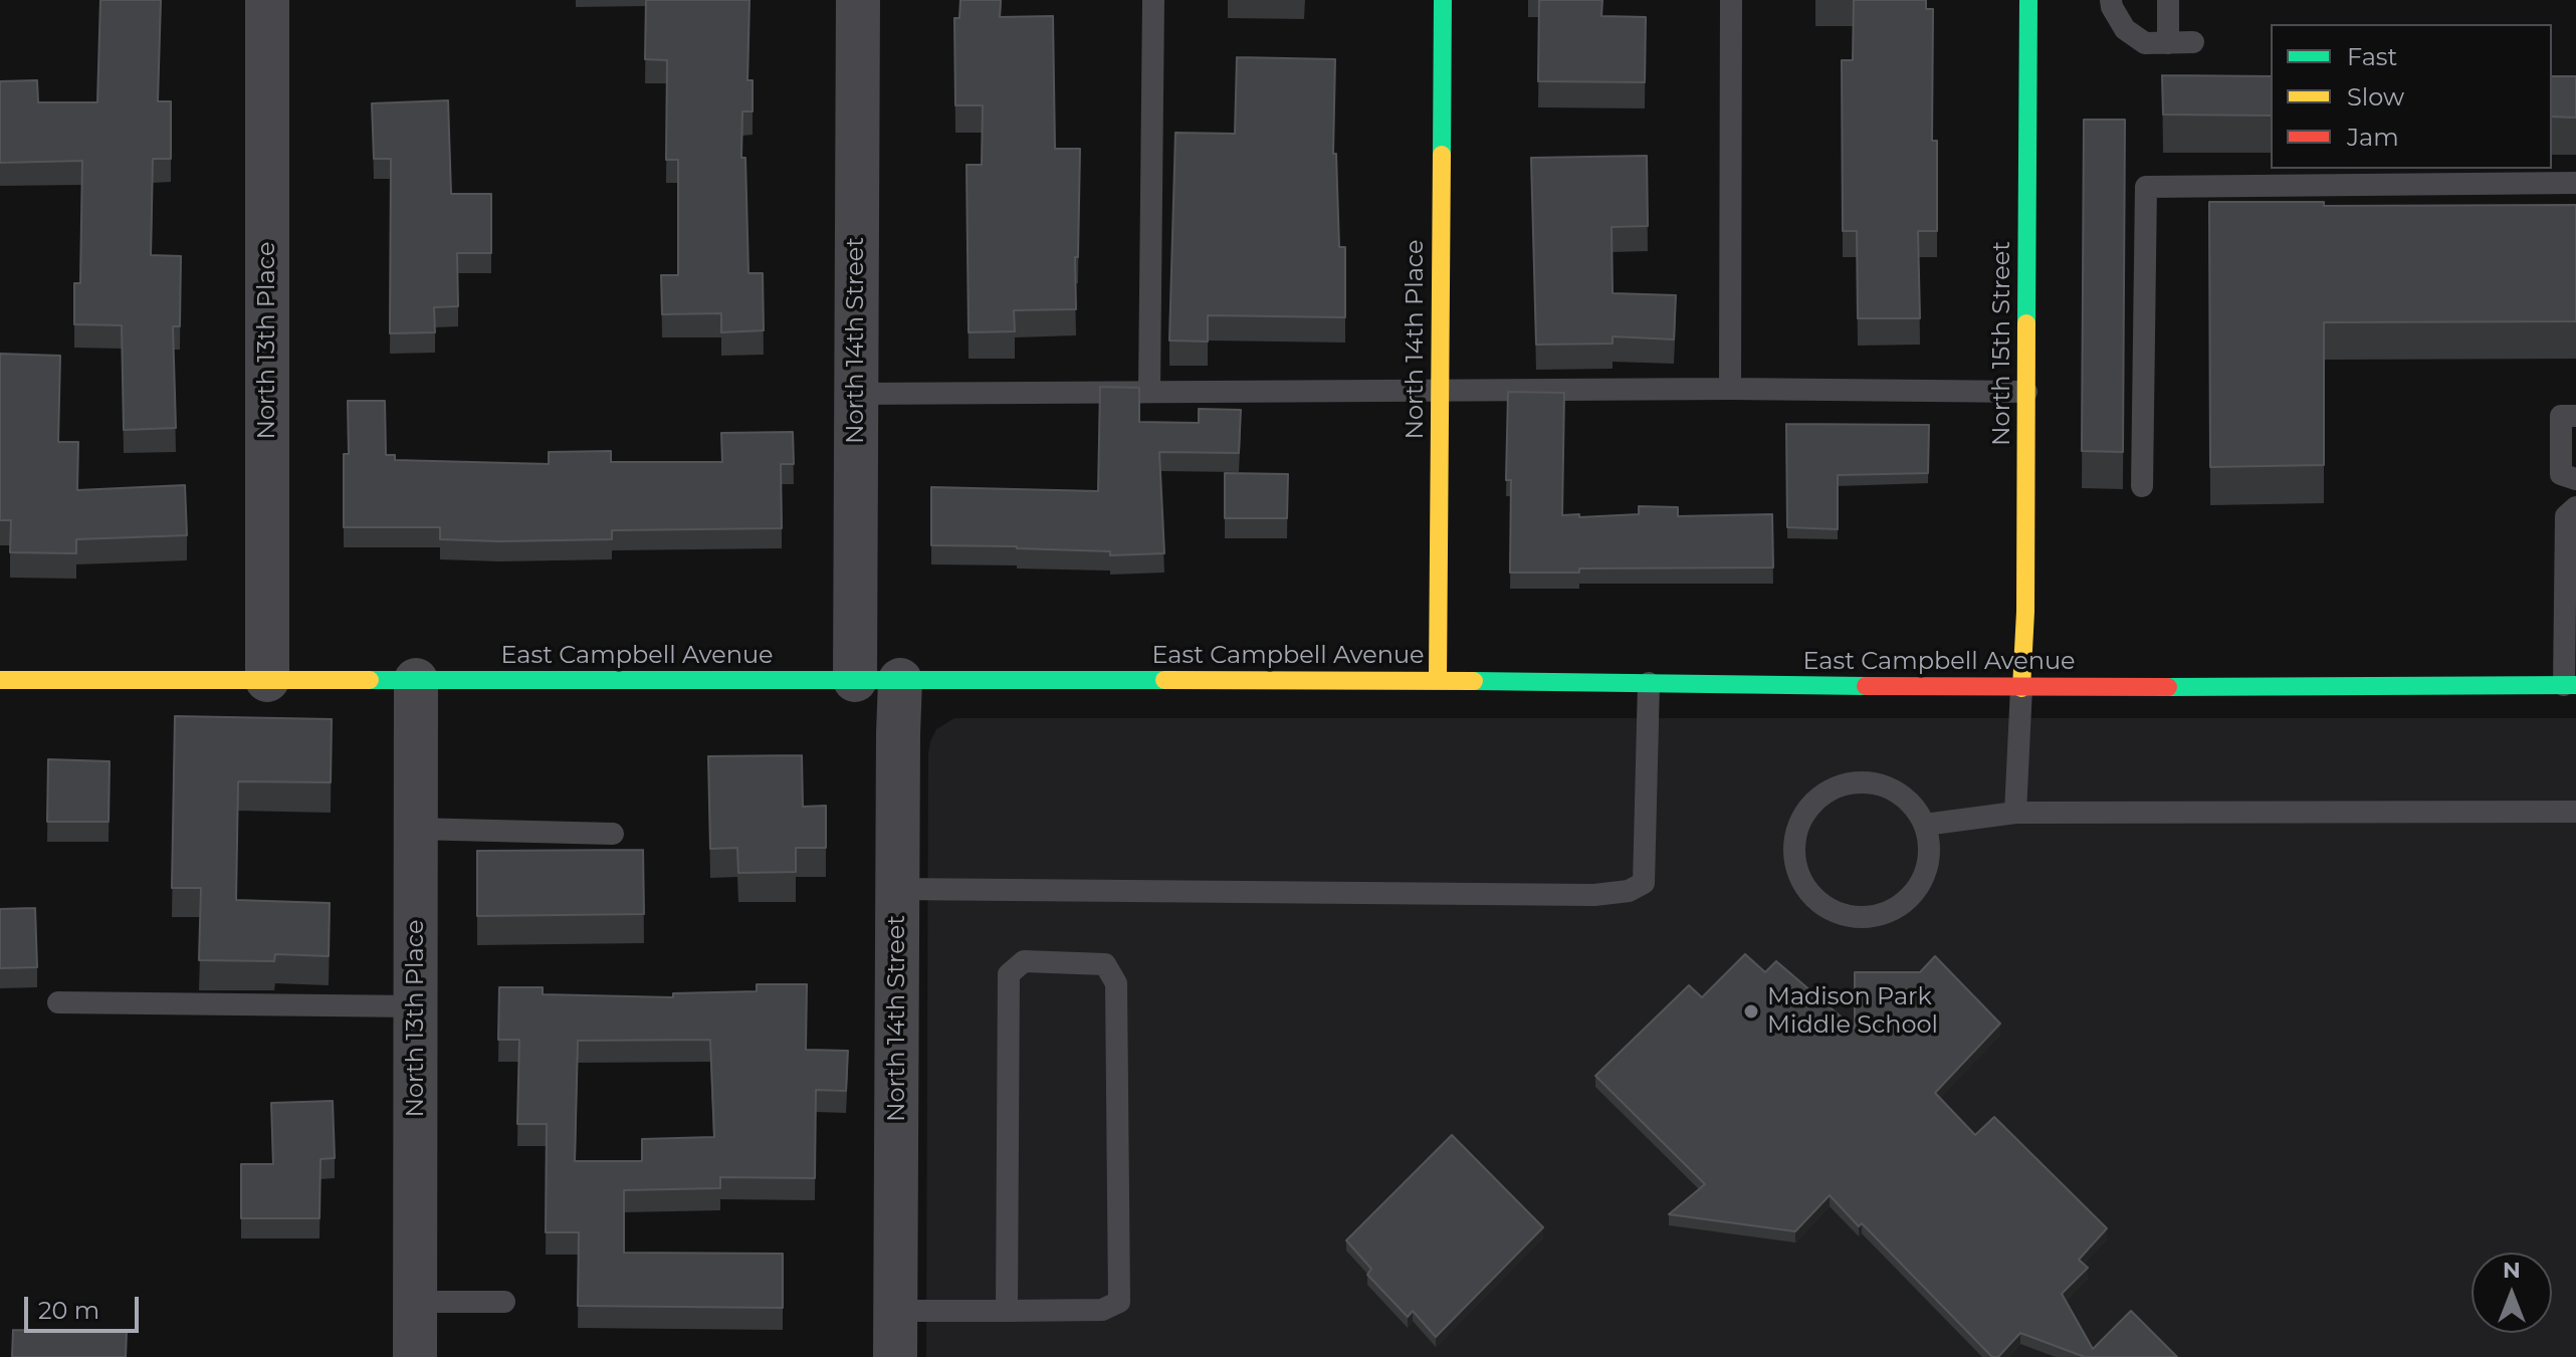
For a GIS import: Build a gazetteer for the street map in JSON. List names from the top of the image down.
{
  "streets": {
    "street": [
      "North 14th Place",
      "North 13th Place",
      "North 14th Street",
      "North 15th Street",
      "East Campbell Avenue"
    ]
  },
  "crossings": [
    ["North 14th Place", "East Campbell Avenue"],
    ["North 13th Place", "East Campbell Avenue"],
    ["North 14th Street", "East Campbell Avenue"],
    ["North 15th Street", "East Campbell Avenue"]
  ],
  "places": ["Madison Park Middle School"],
  "legend": ["Fast", "Slow", "Jam"],
  "scale_bar": "20 m",
  "north": "top"
}
